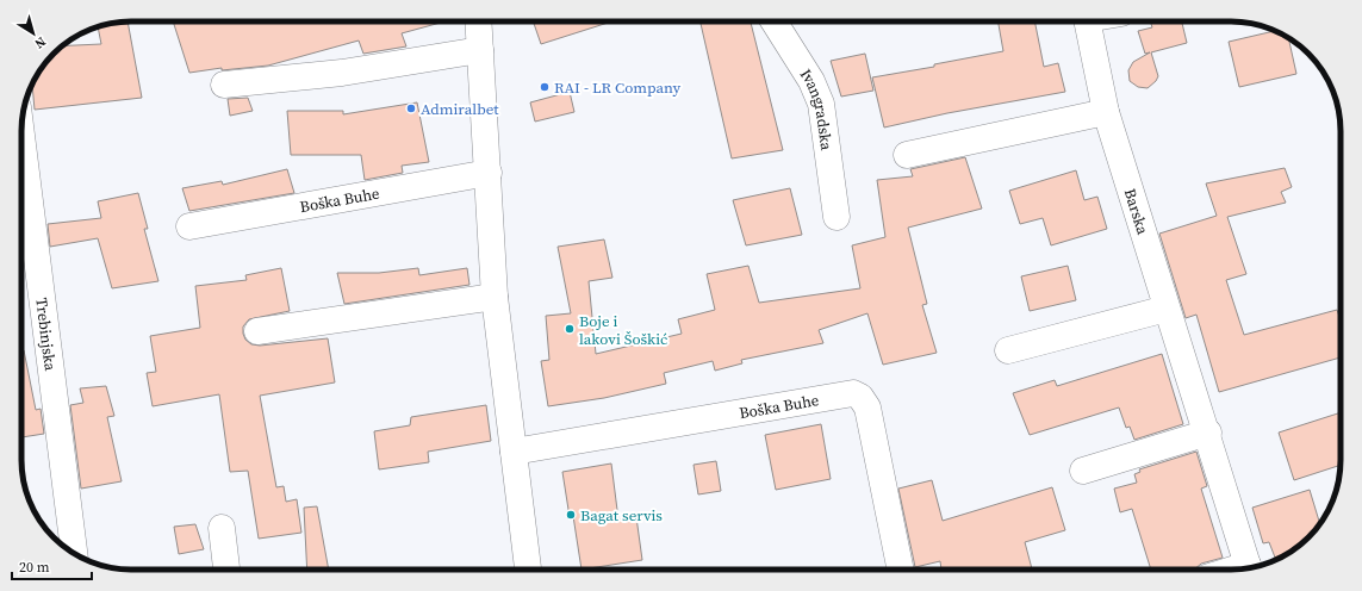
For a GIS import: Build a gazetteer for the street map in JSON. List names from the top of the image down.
{
  "streets": {
    "street": [
      "Ivangradska",
      "Boška Buhe",
      "Barska",
      "Trebinjska"
    ]
  },
  "places": [
    "RAI - LR Company",
    "Admiralbet",
    "Boje i lakovi Šoškić",
    "Bagat servis"
  ],
  "scale_bar": "20 m",
  "north": "bottom right"
}
